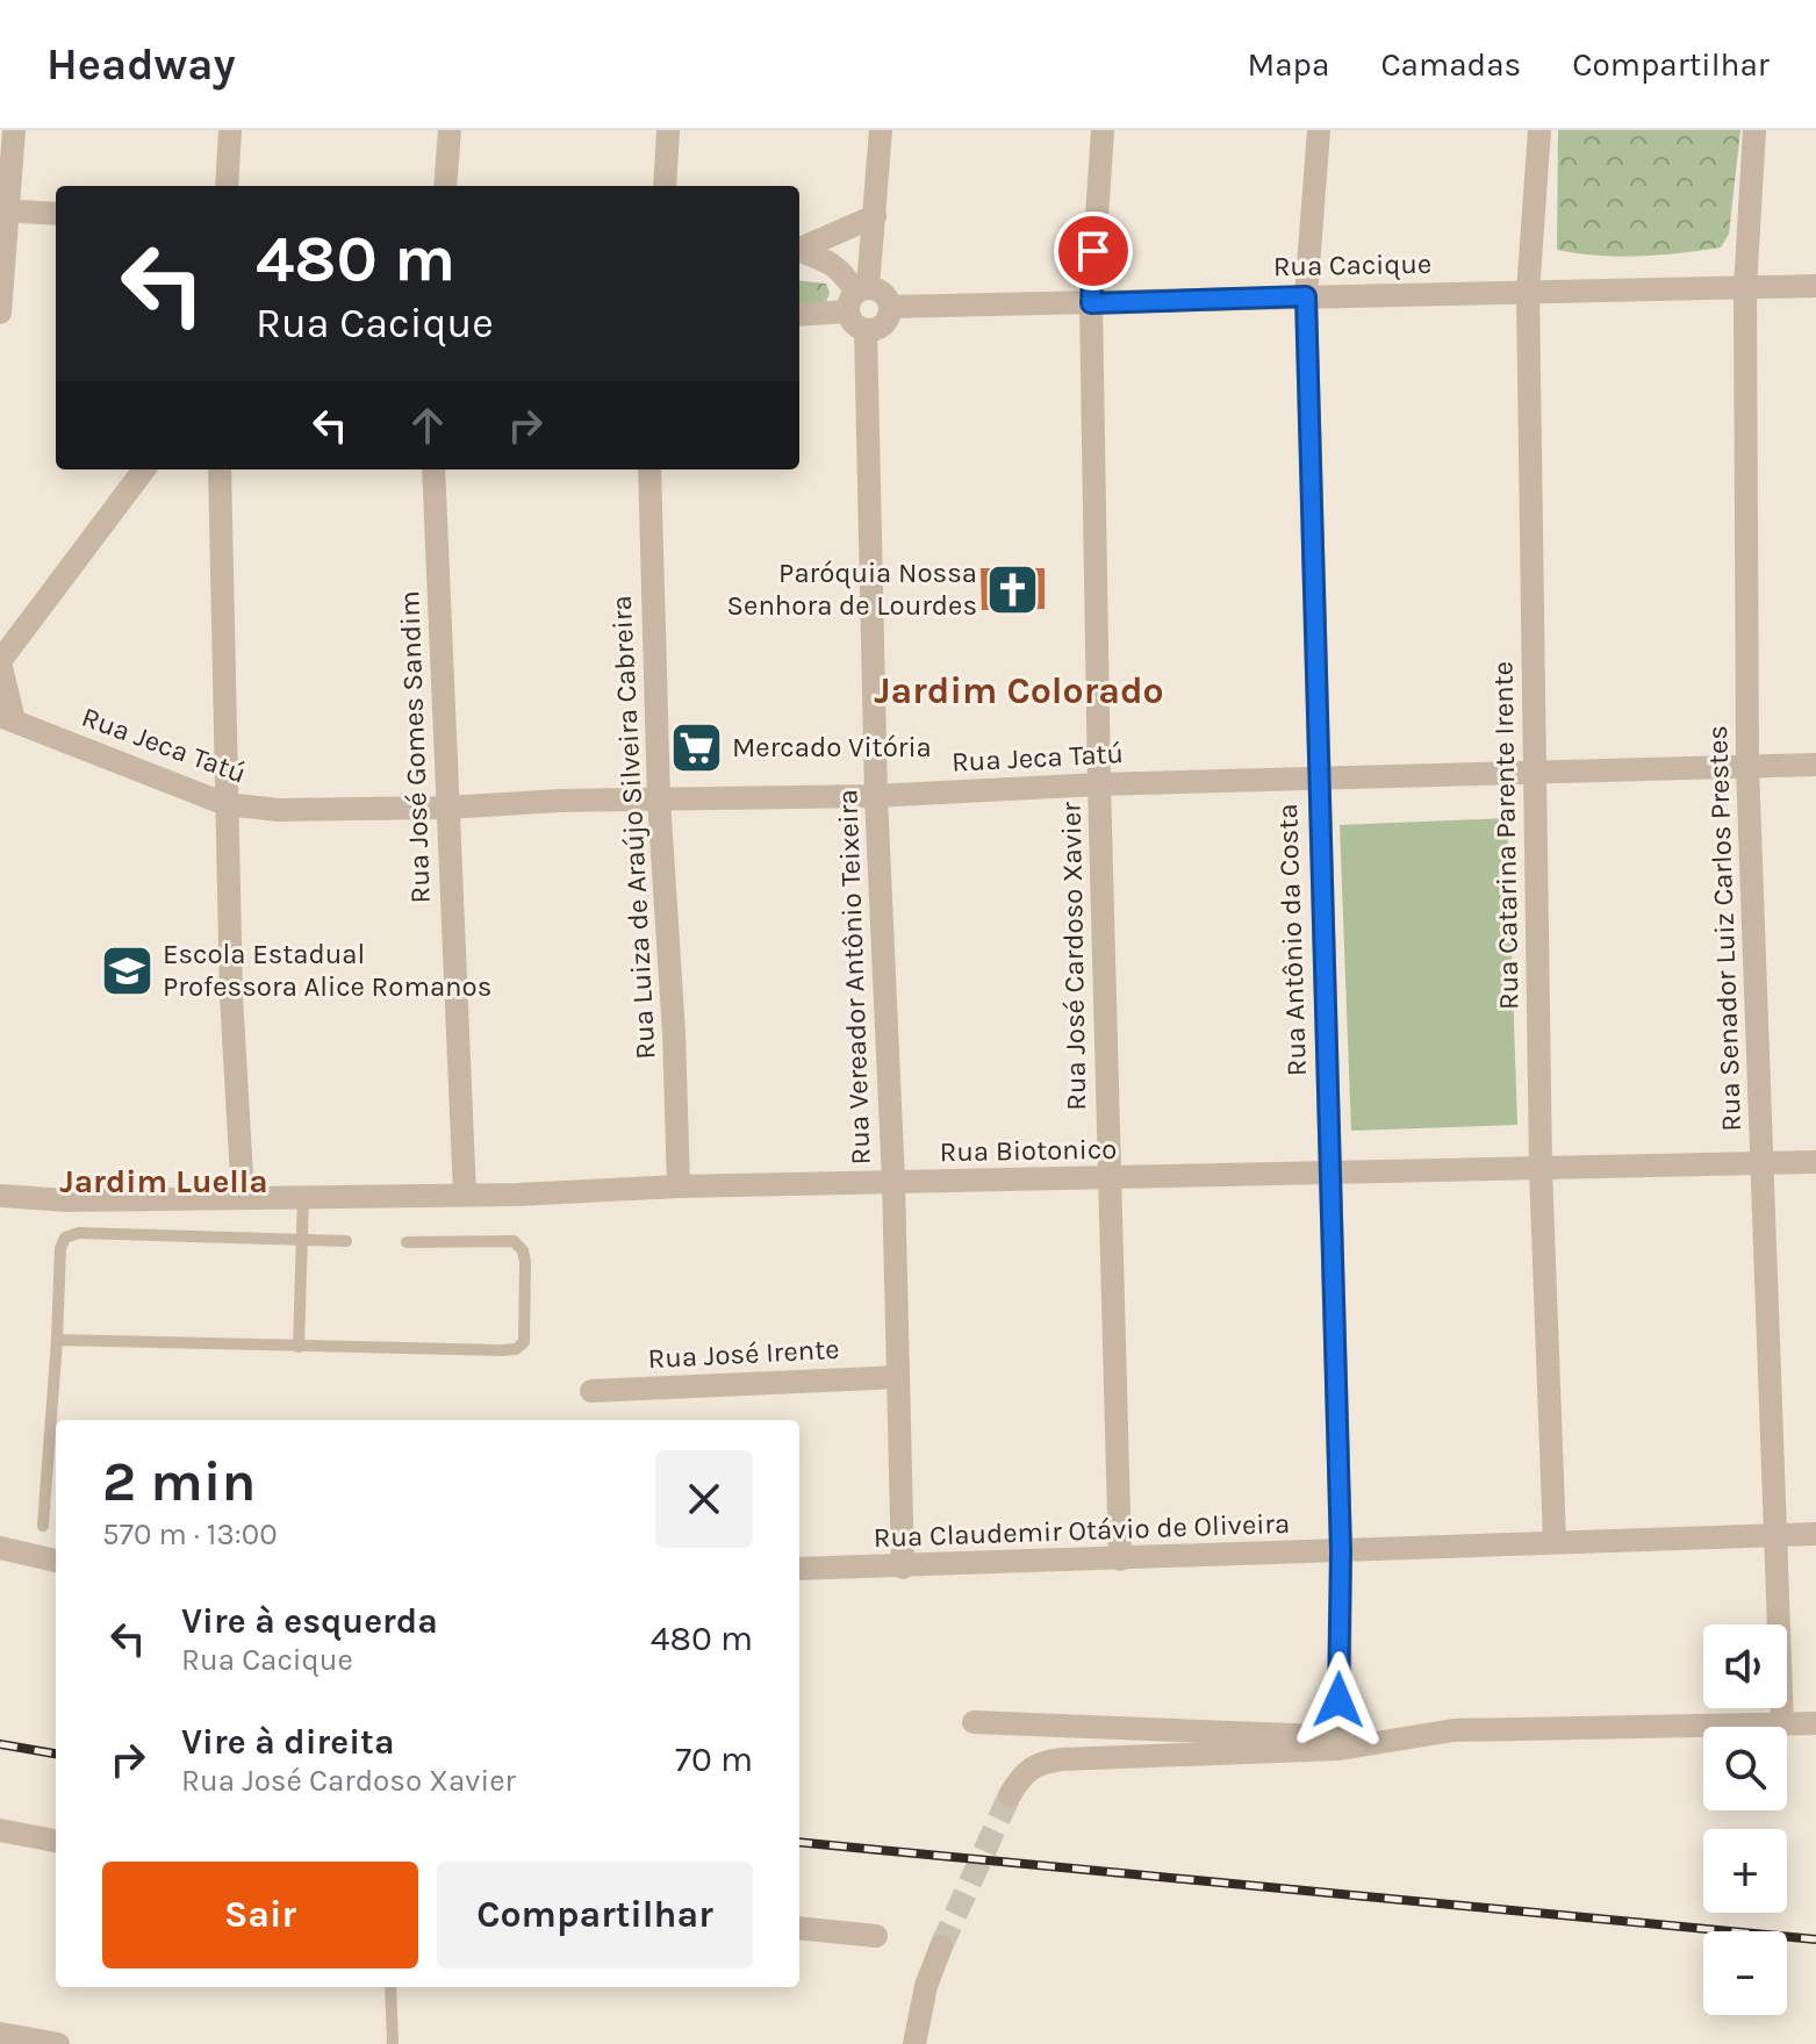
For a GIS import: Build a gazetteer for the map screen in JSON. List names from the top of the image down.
{
  "streets": {
    "street": [
      "Rua Cacique",
      "Rua Jeca Tatú",
      "Rua José Gomes Sandim",
      "Rua Luiza de Araújo Silveira Cabreira",
      "Rua Catarina Parente Irente",
      "Rua Senador Luiz Carlos Prestes",
      "Rua Antônio da Costa",
      "Rua José Cardoso Xavier",
      "Rua Vereador Antônio Teixeira",
      "Rua Biotonico",
      "Rua José Irente",
      "Rua Claudemir Otávio de Oliveira"
    ]
  },
  "crossings": [
    ["Rua Cacique", "Rua Catarina Parente Irente"],
    ["Rua Cacique", "Rua Senador Luiz Carlos Prestes"],
    ["Rua Cacique", "Rua Antônio da Costa"],
    ["Rua Cacique", "Rua José Cardoso Xavier"],
    ["Rua Cacique", "Rua Vereador Antônio Teixeira"],
    ["Rua Jeca Tatú", "Rua José Gomes Sandim"],
    ["Rua Jeca Tatú", "Rua Luiza de Araújo Silveira Cabreira"],
    ["Rua Jeca Tatú", "Rua Catarina Parente Irente"],
    ["Rua Jeca Tatú", "Rua Senador Luiz Carlos Prestes"],
    ["Rua Jeca Tatú", "Rua Antônio da Costa"],
    ["Rua Jeca Tatú", "Rua José Cardoso Xavier"],
    ["Rua Jeca Tatú", "Rua Vereador Antônio Teixeira"],
    ["Rua José Gomes Sandim", "Rua Biotonico"],
    ["Rua Luiza de Araújo Silveira Cabreira", "Rua Biotonico"],
    ["Rua Catarina Parente Irente", "Rua Biotonico"],
    ["Rua Catarina Parente Irente", "Rua Claudemir Otávio de Oliveira"],
    ["Rua Senador Luiz Carlos Prestes", "Rua Biotonico"],
    ["Rua Senador Luiz Carlos Prestes", "Rua Claudemir Otávio de Oliveira"],
    ["Rua Antônio da Costa", "Rua Biotonico"],
    ["Rua Antônio da Costa", "Rua Claudemir Otávio de Oliveira"],
    ["Rua José Cardoso Xavier", "Rua Biotonico"],
    ["Rua José Cardoso Xavier", "Rua Claudemir Otávio de Oliveira"],
    ["Rua Vereador Antônio Teixeira", "Rua Biotonico"],
    ["Rua Vereador Antônio Teixeira", "Rua José Irente"],
    ["Rua Vereador Antônio Teixeira", "Rua Claudemir Otávio de Oliveira"]
  ],
  "districts": ["Jardim Colorado", "Jardim Luella"],
  "places": {
    "church": ["Paróquia Nossa Senhora de Lourdes"],
    "supermarket": ["Mercado Vitória"],
    "school or university": ["Escola Estadual Professora Alice Romanos"]
  },
  "page": {
    "header": "Headway",
    "nav": ["Mapa", "Camadas", "Compartilhar"],
    "turn": ["480 m", "Rua Cacique"],
    "heading": ["2 min", "570 m · 13:00"],
    "list": [
      {
        "name": "Vire à esquerda",
        "note": "Rua Cacique",
        "value": "480 m"
      },
      {
        "name": "Vire à direita",
        "note": "Rua José Cardoso Xavier",
        "value": "70 m"
      }
    ],
    "map_buttons": ["+", "−"],
    "buttons": ["Sair", "Compartilhar"]
  }
}
